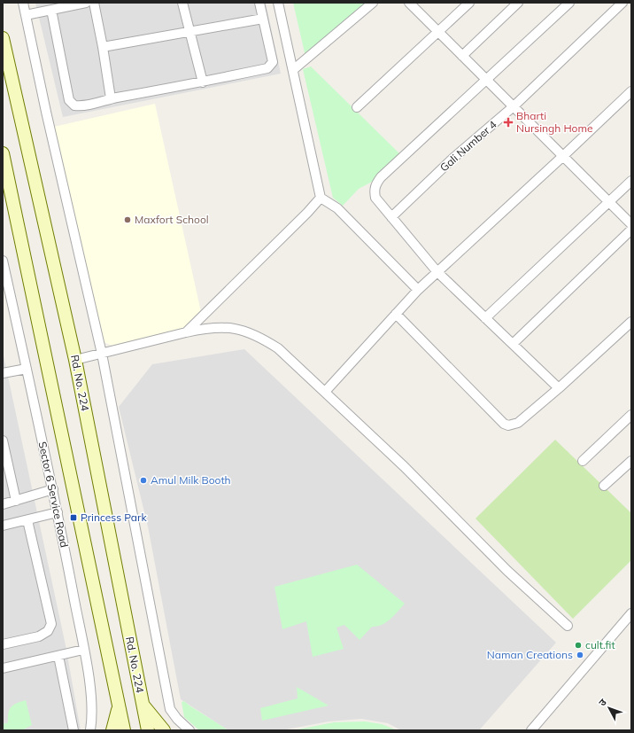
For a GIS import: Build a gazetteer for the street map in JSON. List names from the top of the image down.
{
  "streets": {
    "main road": ["Rd. No. 224"],
    "street": ["Gali Number 4", "Sector 6 Service Road"]
  },
  "places": {
    "health": ["Bharti Nursingh Home"],
    "other": [
      "Maxfort School",
      "Amul Milk Booth",
      "cult.fit",
      "Naman Creations"
    ],
    "transit": ["Princess Park"]
  },
  "north": "top left"
}
